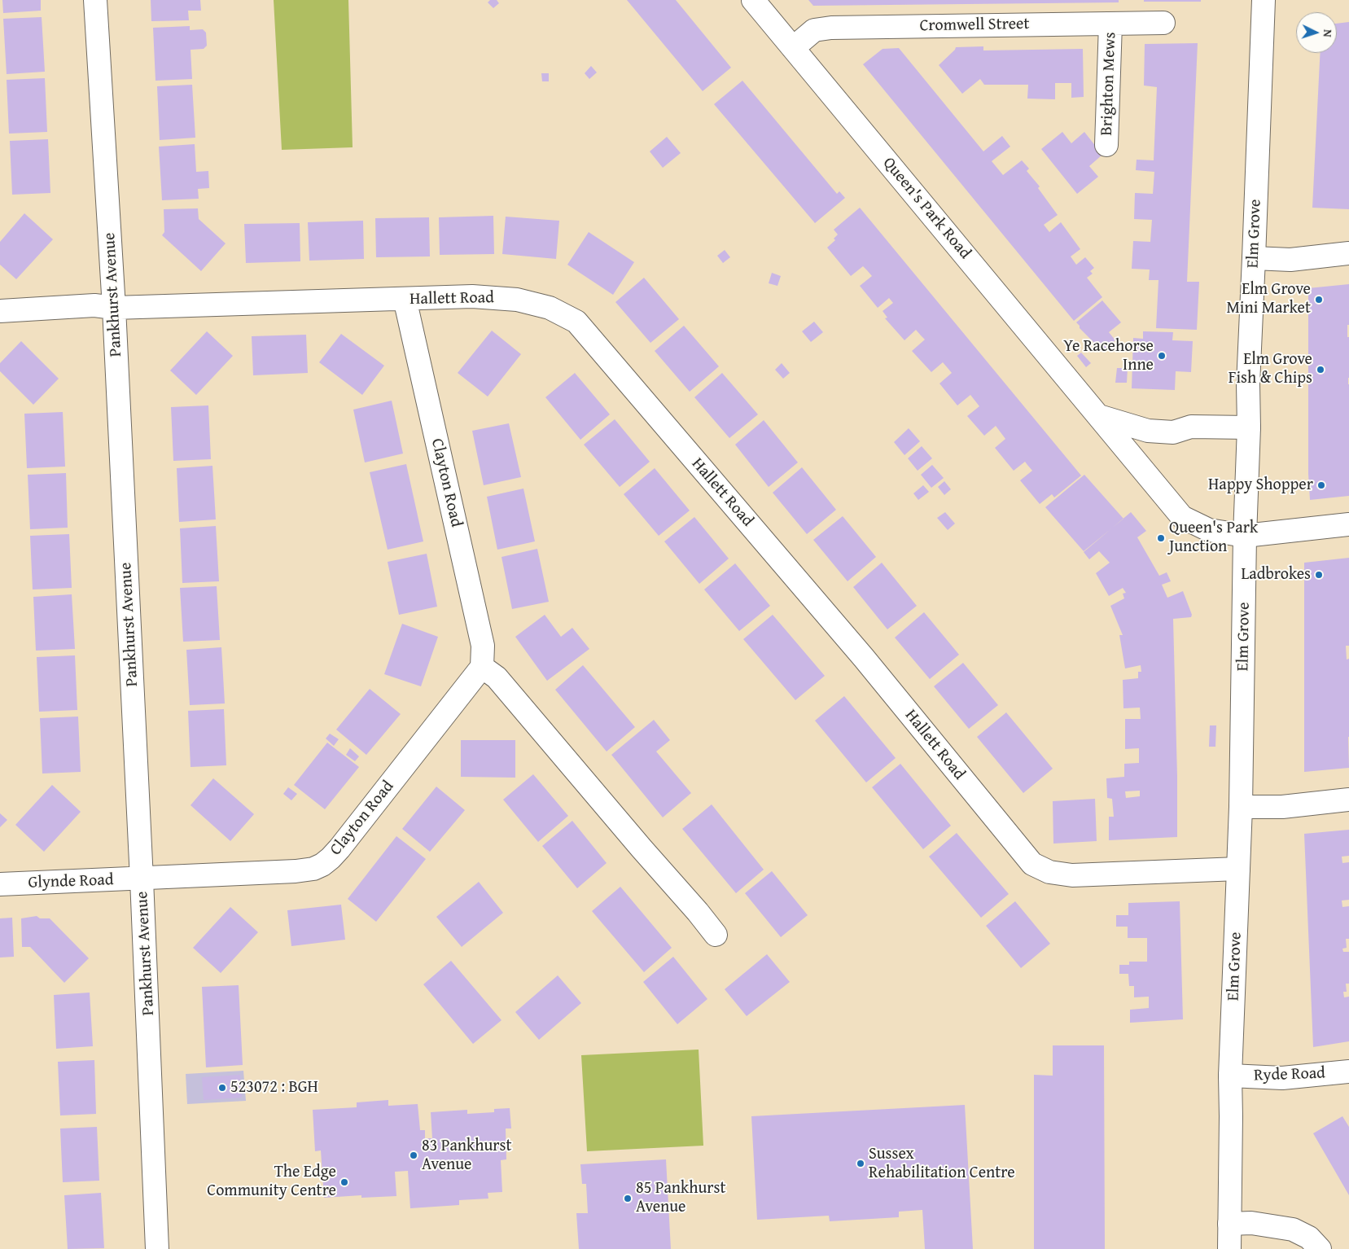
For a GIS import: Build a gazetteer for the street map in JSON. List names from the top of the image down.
{
  "streets": {
    "street": [
      "Cromwell Street",
      "Brighton Mews",
      "Queen's Park Road",
      "Elm Grove",
      "Pankhurst Avenue",
      "Hallett Road",
      "Clayton Road",
      "Glynde Road",
      "Ryde Road"
    ]
  },
  "crossings": [
    ["Cromwell Street", "Brighton Mews"],
    ["Cromwell Street", "Queen's Park Road"],
    ["Queen's Park Road", "Elm Grove"],
    ["Elm Grove", "Hallett Road"],
    ["Elm Grove", "Ryde Road"],
    ["Pankhurst Avenue", "Hallett Road"],
    ["Pankhurst Avenue", "Clayton Road"],
    ["Pankhurst Avenue", "Glynde Road"],
    ["Hallett Road", "Clayton Road"],
    ["Clayton Road", "Glynde Road"]
  ],
  "places": [
    "Elm Grove Mini Market",
    "Ye Racehorse Inne",
    "Elm Grove Fish & Chips",
    "Happy Shopper",
    "Queen's Park Junction",
    "Ladbrokes",
    "523072 : BGH",
    "83 Pankhurst Avenue",
    "Sussex Rehabilitation Centre",
    "The Edge Community Centre",
    "85 Pankhurst Avenue"
  ],
  "north": "right"
}
